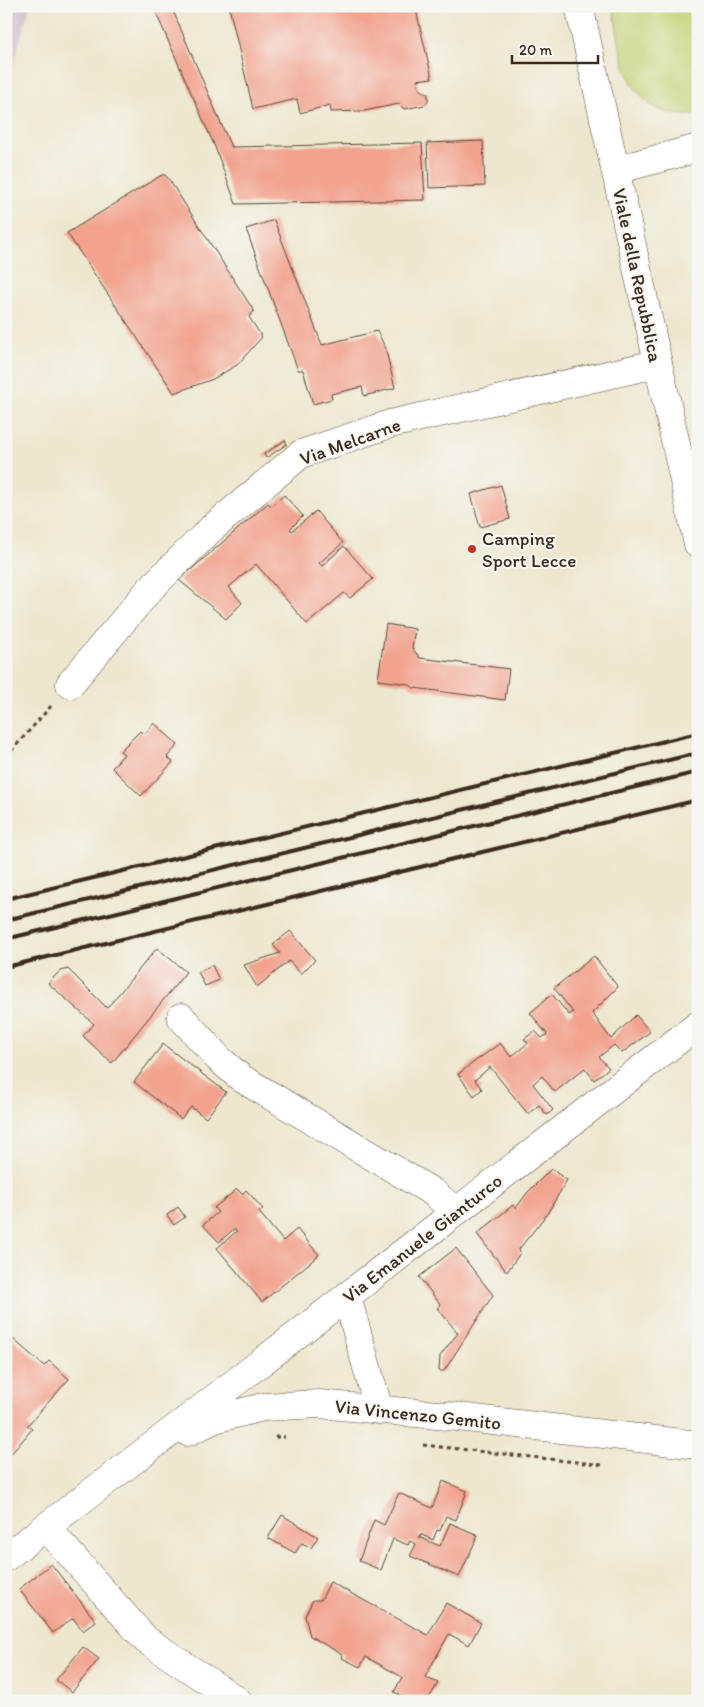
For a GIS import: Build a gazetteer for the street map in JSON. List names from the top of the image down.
{
  "streets": {
    "street": [
      "Viale della Repubblica",
      "Via Melcarne",
      "Via Emanuele Gianturco",
      "Via Vincenzo Gemito"
    ]
  },
  "crossings": [
    ["Viale della Repubblica", "Via Melcarne"],
    ["Via Emanuele Gianturco", "Via Vincenzo Gemito"]
  ],
  "places": ["Camping Sport Lecce"],
  "scale_bar": "20 m"
}
